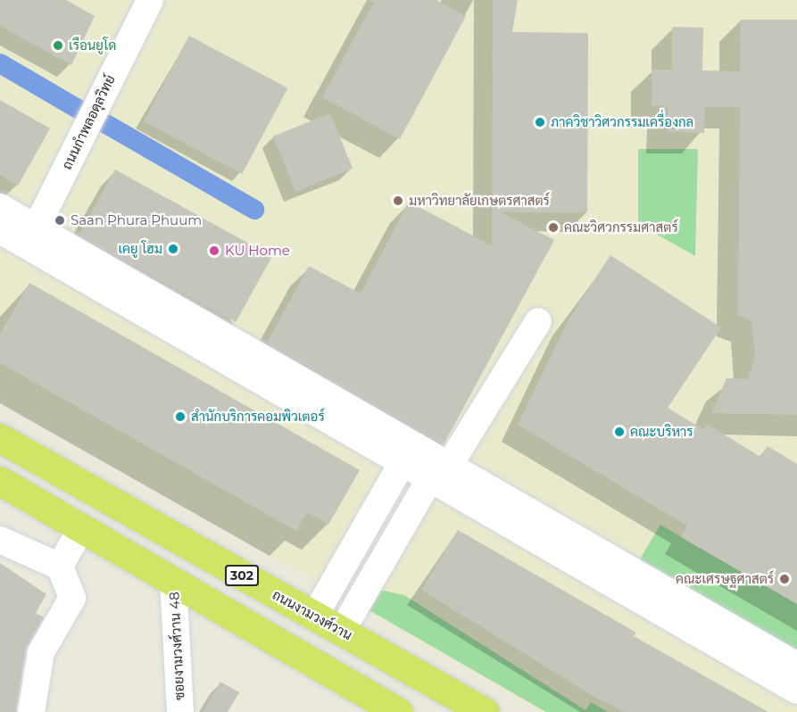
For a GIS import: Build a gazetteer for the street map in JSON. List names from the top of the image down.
{
  "streets": {
    "main road": ["302", "ถนนงามวงศ์วาน"],
    "street": ["ถนนกำพลอดุลวิทย์", "ซอยงามวงศ์วาน 48"]
  },
  "places": [
    "เรือนยูโด",
    "ภาควิชาวิศวกรรมเครื่องกล",
    "มหาวิทยาลัยเกษตรศาสตร์",
    "Saan Phura Phuum",
    "คณะวิศวกรรมศาสตร์",
    "เคยู โฮม",
    "KU Home",
    "สำนักบริการคอมพิวเตอร์",
    "คณะบริหาร",
    "คณะเศรษฐศาสตร์"
  ]
}
